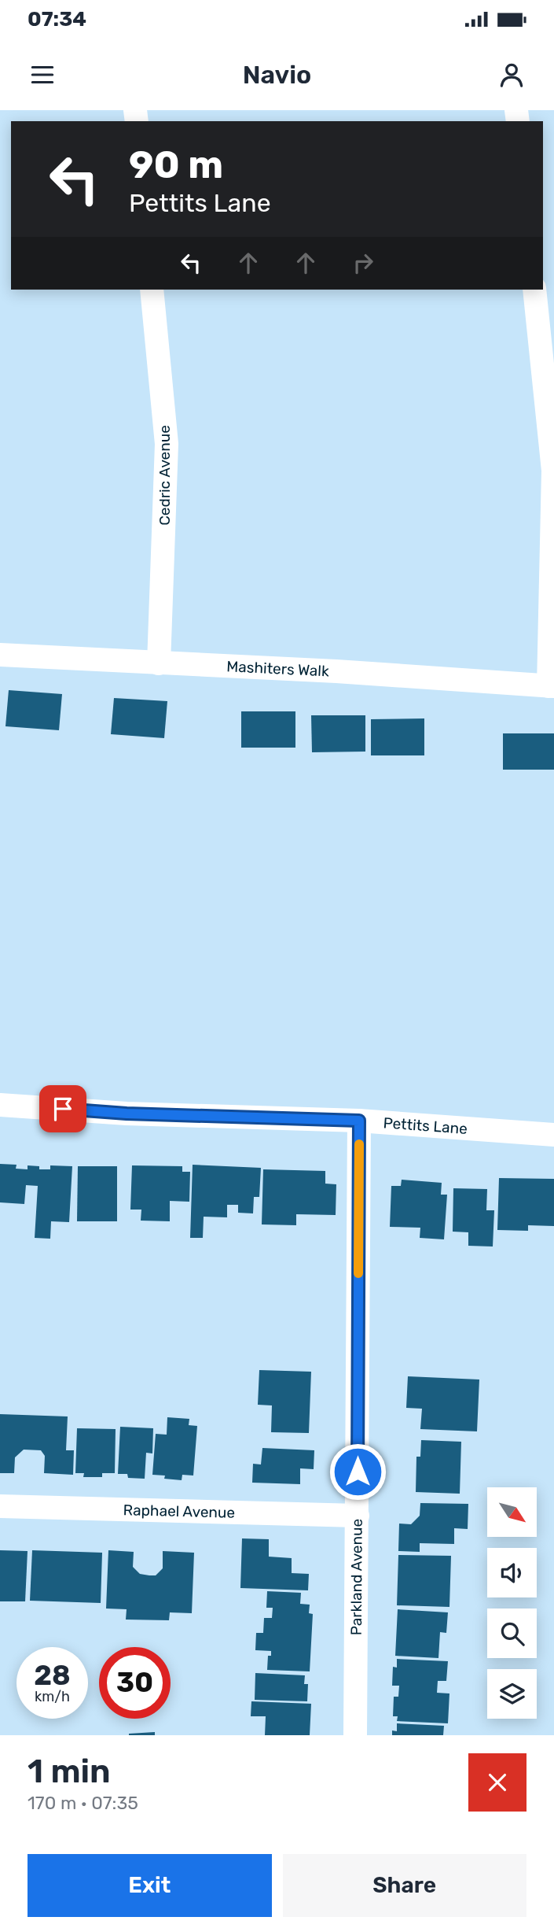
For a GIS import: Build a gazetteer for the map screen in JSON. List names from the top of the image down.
{
  "streets": {
    "street": [
      "Cedric Avenue",
      "Mashiters Walk",
      "Pettits Lane",
      "Raphael Avenue",
      "Parkland Avenue"
    ]
  },
  "crossings": [
    ["Cedric Avenue", "Mashiters Walk"],
    ["Pettits Lane", "Parkland Avenue"],
    ["Raphael Avenue", "Parkland Avenue"]
  ],
  "north": "bottom right",
  "page": {
    "status": "07:34",
    "header": "Navio",
    "turn": ["90 m", "Pettits Lane"],
    "speed": "28 km/h",
    "limit": "30",
    "heading": ["1 min", "170 m · 07:35"],
    "buttons": ["Exit", "Share"]
  }
}
